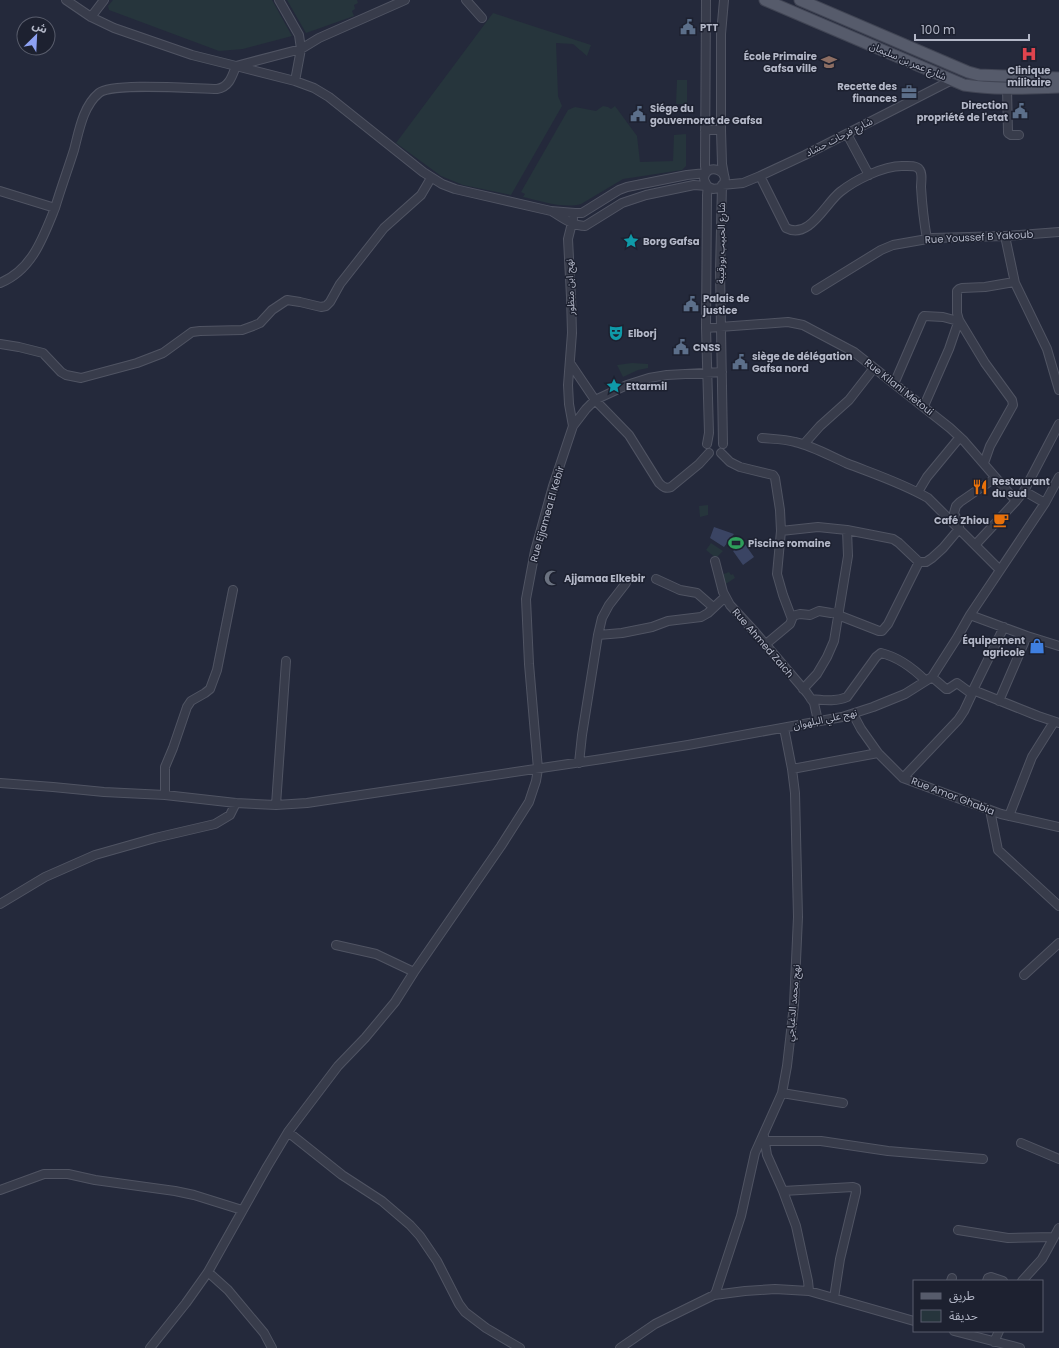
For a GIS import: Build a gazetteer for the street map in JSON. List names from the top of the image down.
{
  "streets": {
    "main road": ["شارع عمر بن سليمان"],
    "street": [
      "شارع فرحات حشاد",
      "Rue Youssef B Yakoub",
      "شارع الحبيب بورقيبة",
      "نهج ابن منظور",
      "Rue Kilani Metoui",
      "Rue Ejjamea El Kebir",
      "Rue Ahmed Zaich",
      "نهج علي البلهوان",
      "Rue Amor Ghabia",
      "نهج محمد الدغباجي"
    ]
  },
  "crossings": [
    ["شارع عمر بن سليمان", "شارع فرحات حشاد"],
    ["شارع فرحات حشاد", "شارع الحبيب بورقيبة"],
    ["شارع الحبيب بورقيبة", "Rue Kilani Metoui"],
    ["شارع الحبيب بورقيبة", "Rue Ejjamea El Kebir"],
    ["نهج ابن منظور", "Rue Ejjamea El Kebir"],
    ["Rue Ejjamea El Kebir", "نهج علي البلهوان"],
    ["Rue Ahmed Zaich", "نهج علي البلهوان"],
    ["نهج علي البلهوان", "Rue Amor Ghabia"],
    ["نهج علي البلهوان", "نهج محمد الدغباجي"]
  ],
  "places": {
    "public building": [
      "PTT",
      "Direction propriété de l'etat",
      "Siége du gouvernorat de Gafsa",
      "Palais de justice",
      "CNSS",
      "siège de délégation Gafsa nord"
    ],
    "hospital": ["Clinique militaire"],
    "school or university": ["École Primaire Gafsa ville"],
    "office": ["Recette des finances"],
    "place": ["Borg Gafsa", "Ettarmil"],
    "theatre": ["Elborj"],
    "restaurant": ["Restaurant du sud"],
    "cafe": ["Café Zhiou"],
    "sports": ["Piscine romaine"],
    "mosque": ["Ajjamaa Elkebir"],
    "shop": ["Équipement agricole"]
  },
  "legend": ["طريق", "حديقة"],
  "scale_bar": "100 m",
  "north": "top right"
}
